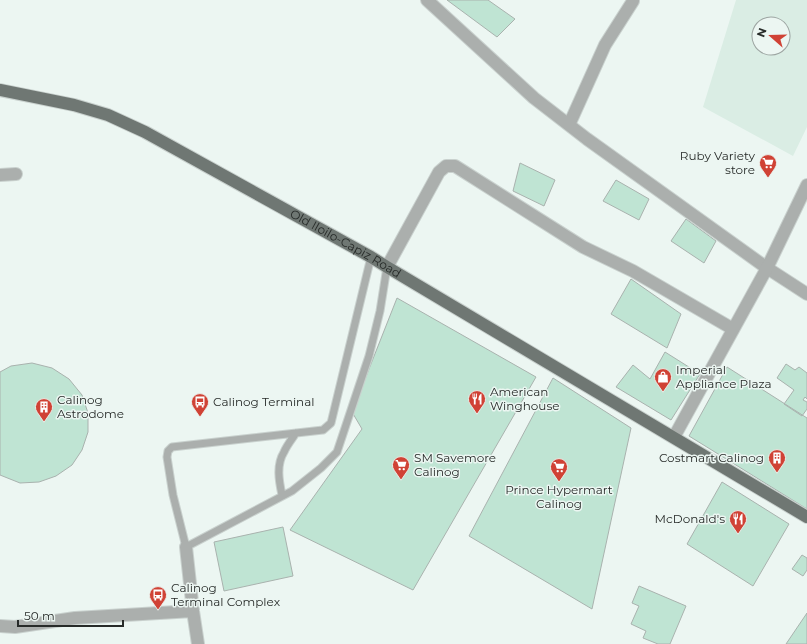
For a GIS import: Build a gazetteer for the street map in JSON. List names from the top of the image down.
{
  "streets": {
    "main road": ["Old Iloilo-Capiz Road"]
  },
  "places": {
    "supermarket": ["Ruby Variety store", "SM Savemore Calinog", "Prince Hypermart Calinog"],
    "shop": ["Imperial Appliance Plaza"],
    "restaurant": ["American Winghouse", "McDonald's"],
    "bus stop": ["Calinog Terminal", "Calinog Terminal Complex"],
    "building": ["Calinog Astrodome", "Costmart Calinog"]
  },
  "scale_bar": "50 m",
  "north": "left"
}
